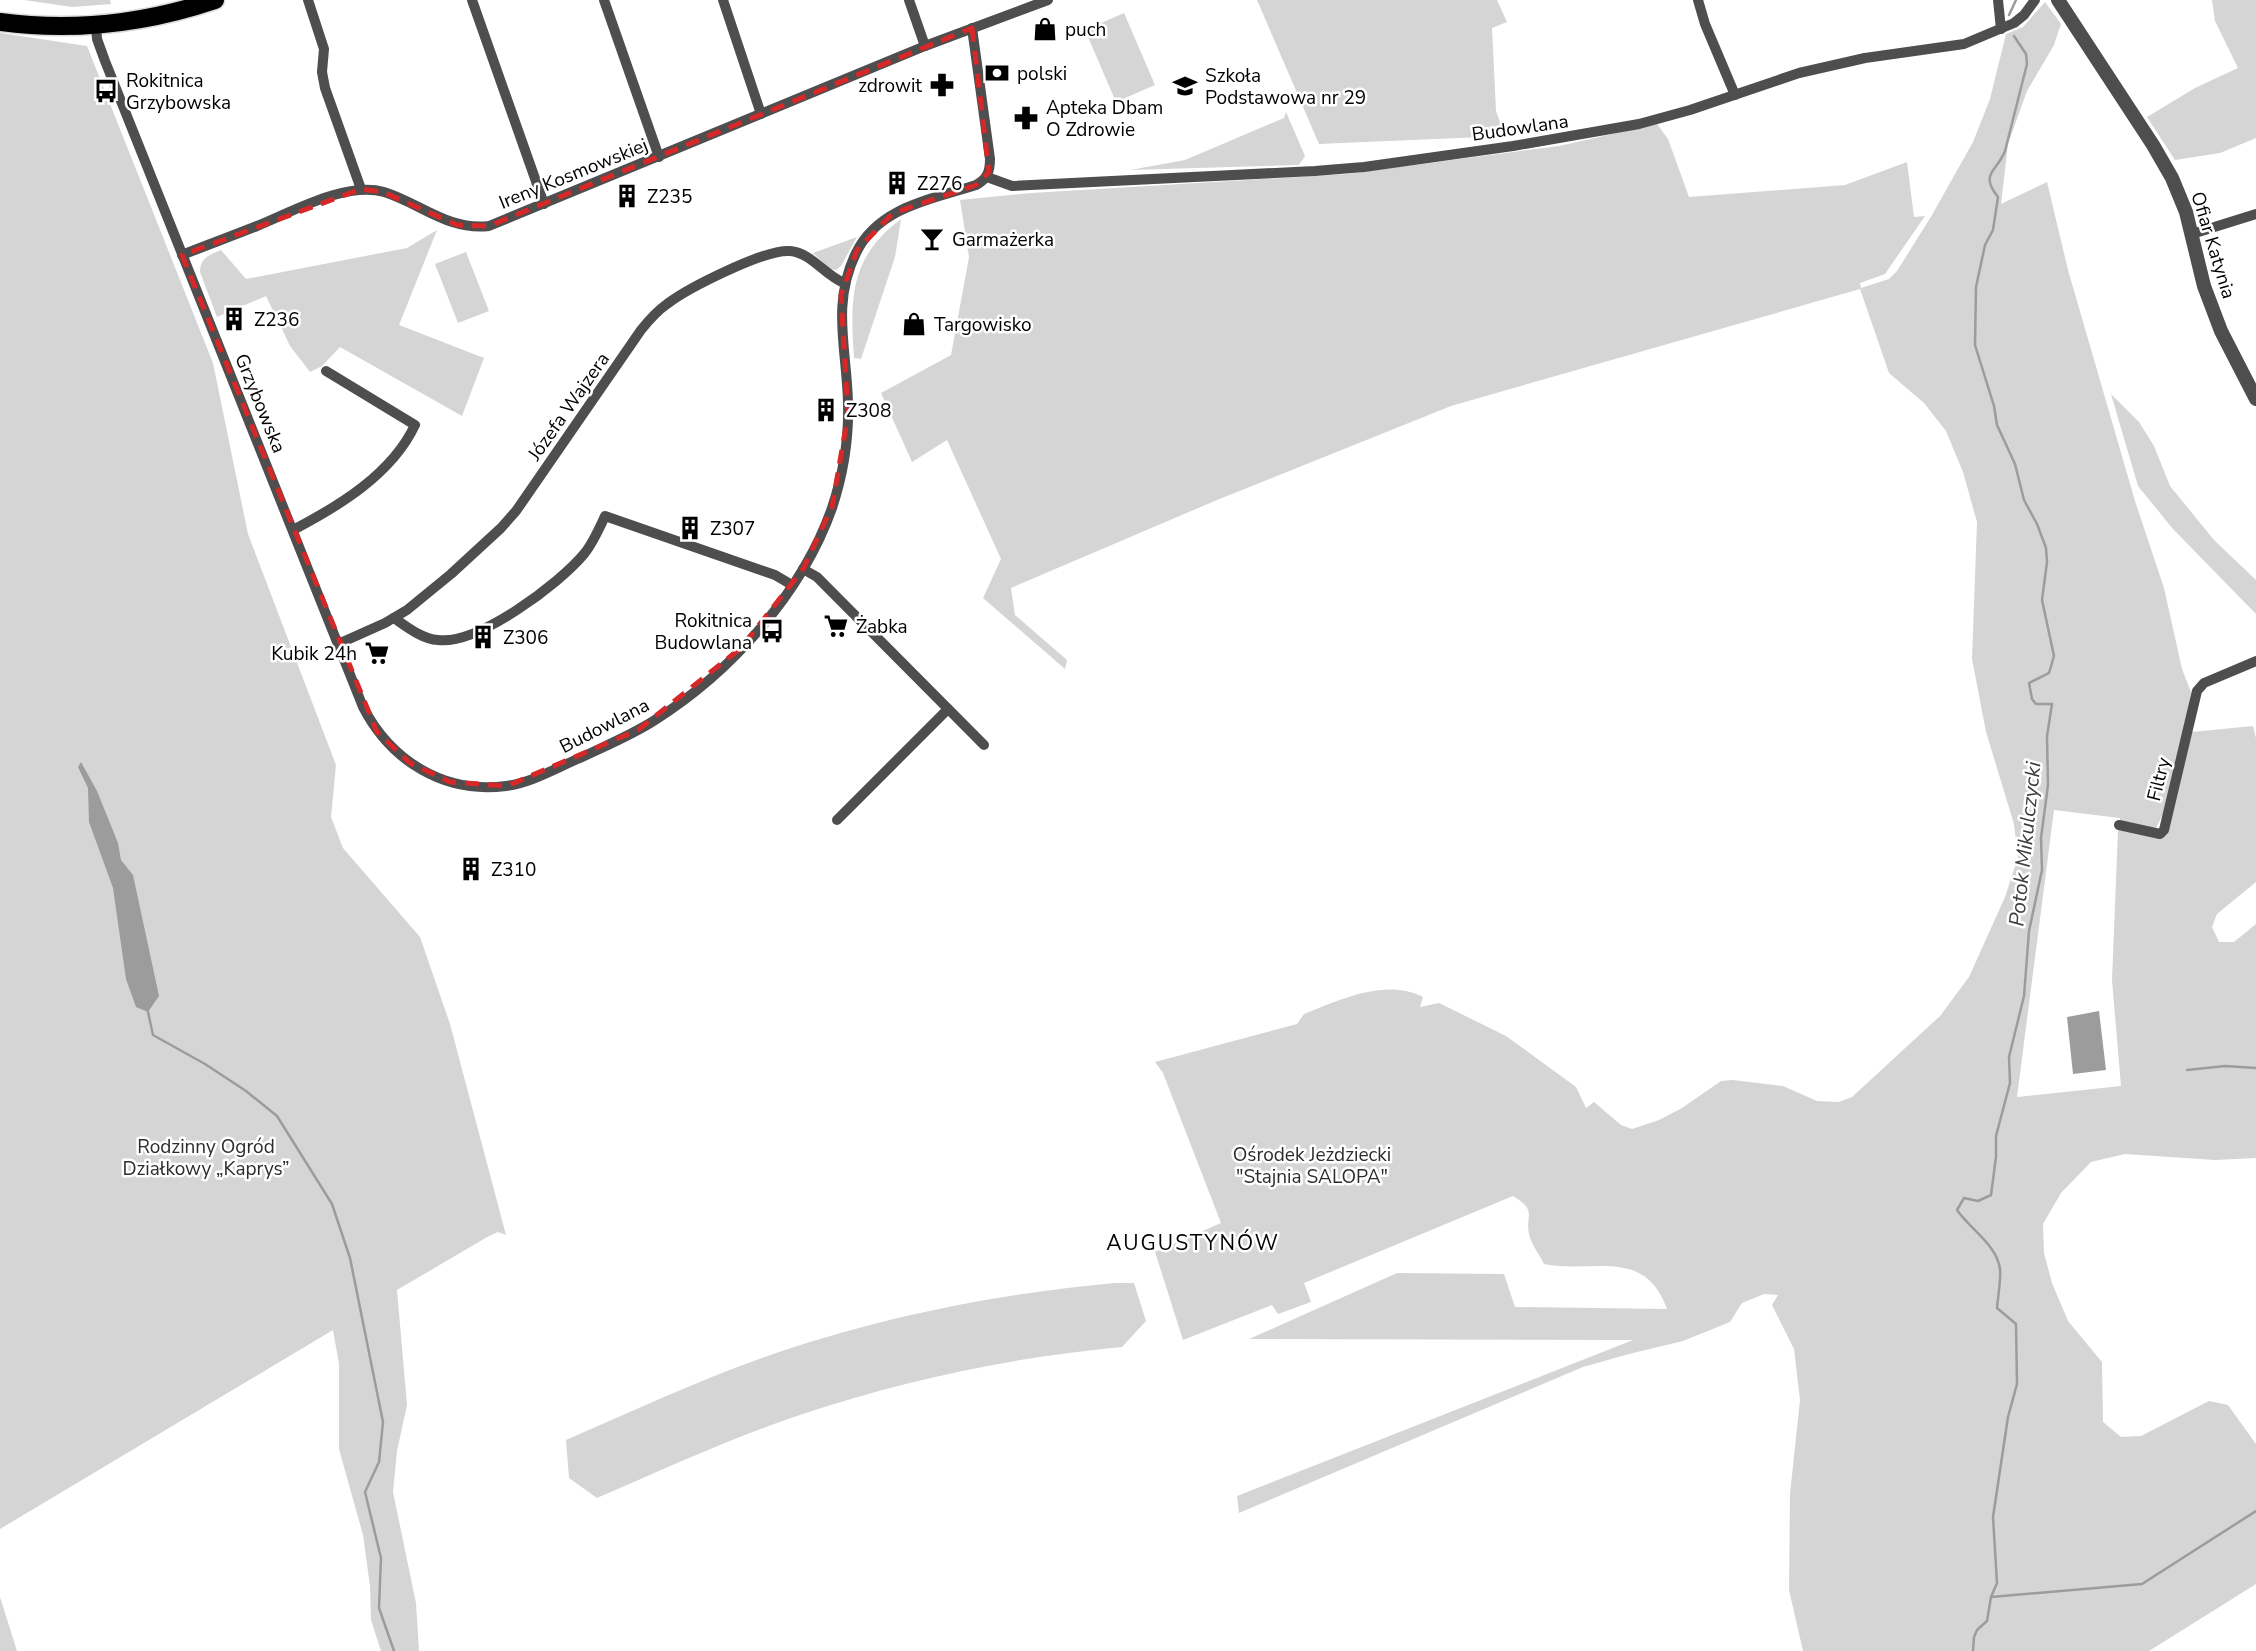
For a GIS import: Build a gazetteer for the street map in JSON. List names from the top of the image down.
{
  "streets": {
    "street": [
      "Budowlana",
      "Ireny Kosmowskiej",
      "Ofiar Katynia",
      "Grzybowska",
      "Józefa Wajzera",
      "Filtry"
    ]
  },
  "crossings": [
    ["Budowlana", "Grzybowska"],
    ["Budowlana", "Józefa Wajzera"],
    ["Ireny Kosmowskiej", "Grzybowska"],
    ["Grzybowska", "Józefa Wajzera"]
  ],
  "districts": ["AUGUSTYNÓW"],
  "water": ["Potok Mikulczycki"],
  "parks": ["Rodzinny Ogród Działkowy „Kaprys”", "Ośrodek Jeżdziecki \"Stajnia SALOPA\""],
  "places": {
    "shop": ["puch", "Targowisko"],
    "bank": ["polski"],
    "pharmacy": ["zdrowit", "Apteka Dbam O Zdrowie"],
    "school or university": ["Szkoła Podstawowa nr 29"],
    "bus stop": ["Rokitnica Grzybowska", "Rokitnica Budowlana"],
    "building": [
      "Z276",
      "Z235",
      "Z236",
      "Z308",
      "Z307",
      "Z306",
      "Z310"
    ],
    "bar": ["Garmażerka"],
    "supermarket": ["Żabka", "Kubik 24h"]
  }
}
